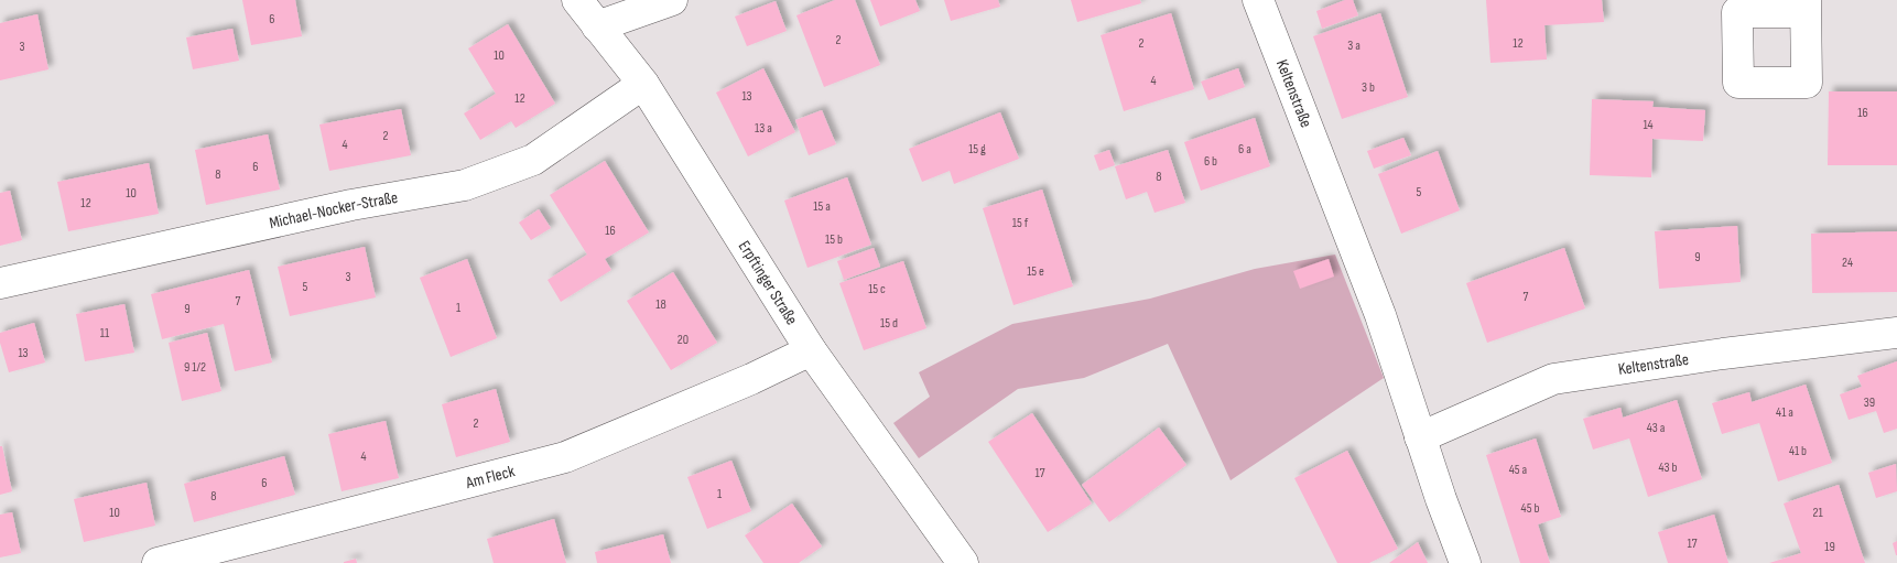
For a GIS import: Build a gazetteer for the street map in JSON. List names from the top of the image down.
{
  "streets": {
    "street": [
      "Keltenstraße",
      "Michael-Nocker-Straße",
      "Erpftinger Straße",
      "Am Fleck"
    ]
  },
  "crossings": [
    ["Michael-Nocker-Straße", "Erpftinger Straße"],
    ["Erpftinger Straße", "Am Fleck"]
  ],
  "house_numbers": [
    "6",
    "2",
    "2",
    "12",
    "3 a",
    "3",
    "10",
    "4",
    "3 b",
    "13",
    "12",
    "16",
    "14",
    "13 a",
    "2",
    "4",
    "15 g",
    "6 a",
    "6 b",
    "6",
    "8",
    "8",
    "5",
    "10",
    "12",
    "15 a",
    "15 f",
    "16",
    "15 b",
    "9",
    "24",
    "15 e",
    "3",
    "5",
    "15 c",
    "7",
    "7",
    "18",
    "1",
    "9",
    "15 d",
    "11",
    "20",
    "13",
    "9 1/2",
    "39",
    "41 a",
    "2",
    "43 a",
    "41 b",
    "4",
    "43 b",
    "45 a",
    "17",
    "6",
    "1",
    "8",
    "45 b",
    "10",
    "21",
    "17",
    "19"
  ]
}
